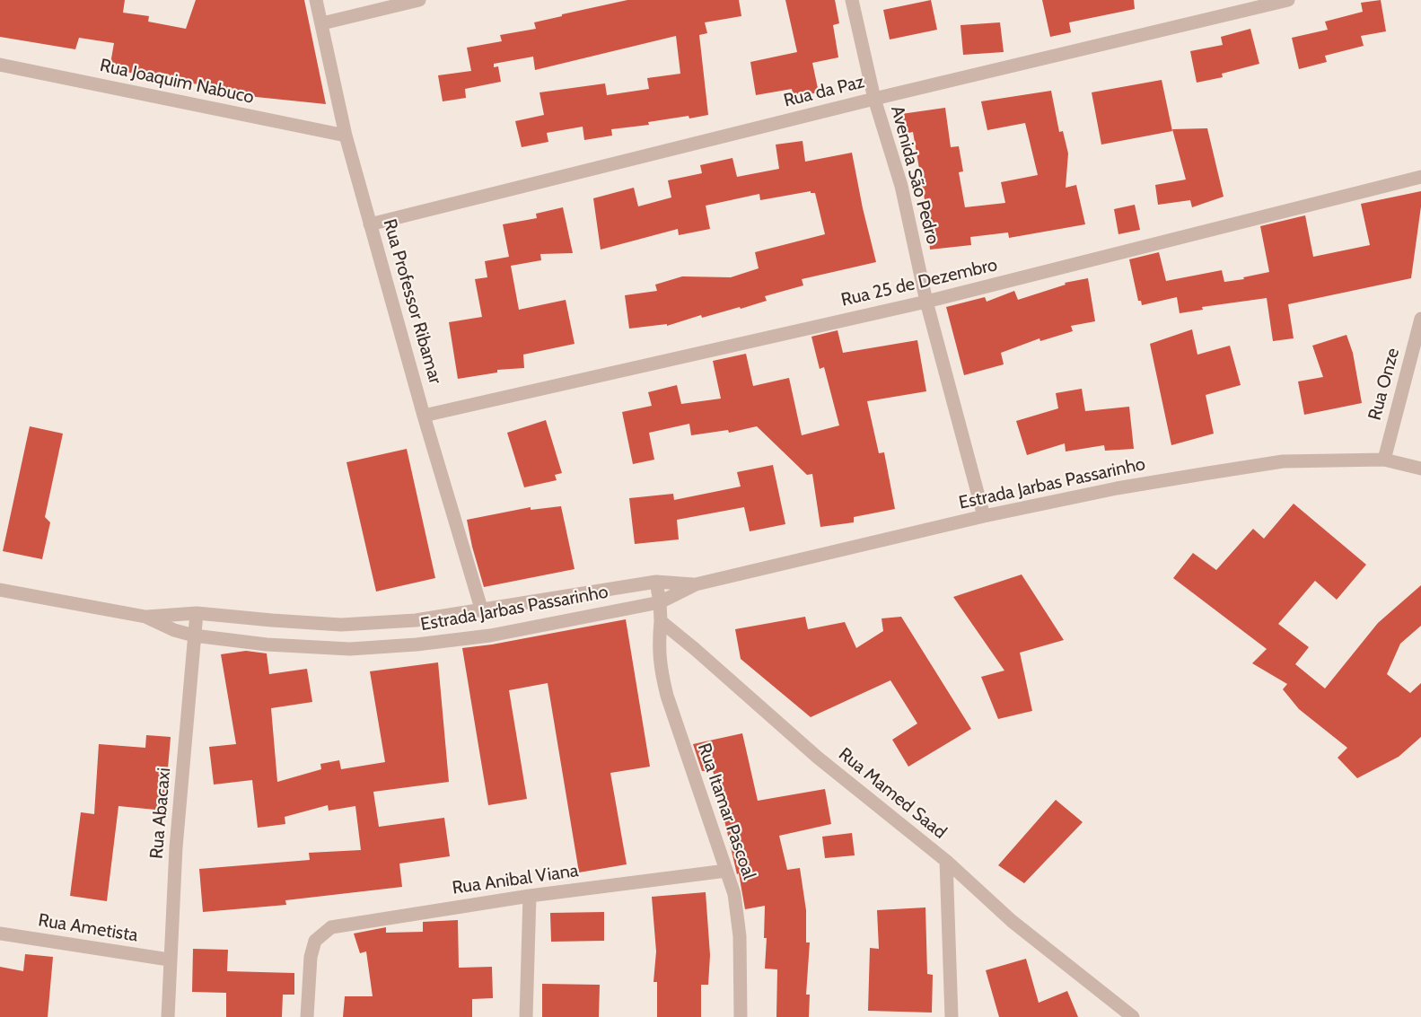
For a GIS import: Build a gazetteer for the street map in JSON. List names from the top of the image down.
{
  "streets": {
    "street": [
      "Rua Joaquim Nabuco",
      "Rua da Paz",
      "Avenida São Pedro",
      "Rua 25 de Dezembro",
      "Rua Professor Ribamar",
      "Rua Onze",
      "Estrada Jarbas Passarinho",
      "Rua Mamed Saad",
      "Rua Itamar Pascoal",
      "Rua Abacaxi",
      "Rua Anibal Viana",
      "Rua Ametista"
    ]
  },
  "crossings": [
    ["Rua Joaquim Nabuco", "Rua Professor Ribamar"],
    ["Rua da Paz", "Avenida São Pedro"],
    ["Rua da Paz", "Rua Professor Ribamar"],
    ["Avenida São Pedro", "Rua 25 de Dezembro"],
    ["Avenida São Pedro", "Estrada Jarbas Passarinho"],
    ["Rua 25 de Dezembro", "Rua Professor Ribamar"],
    ["Rua Professor Ribamar", "Estrada Jarbas Passarinho"],
    ["Rua Onze", "Estrada Jarbas Passarinho"],
    ["Estrada Jarbas Passarinho", "Rua Abacaxi"],
    ["Rua Mamed Saad", "Rua Itamar Pascoal"],
    ["Rua Itamar Pascoal", "Rua Anibal Viana"],
    ["Rua Abacaxi", "Rua Ametista"]
  ]
}
